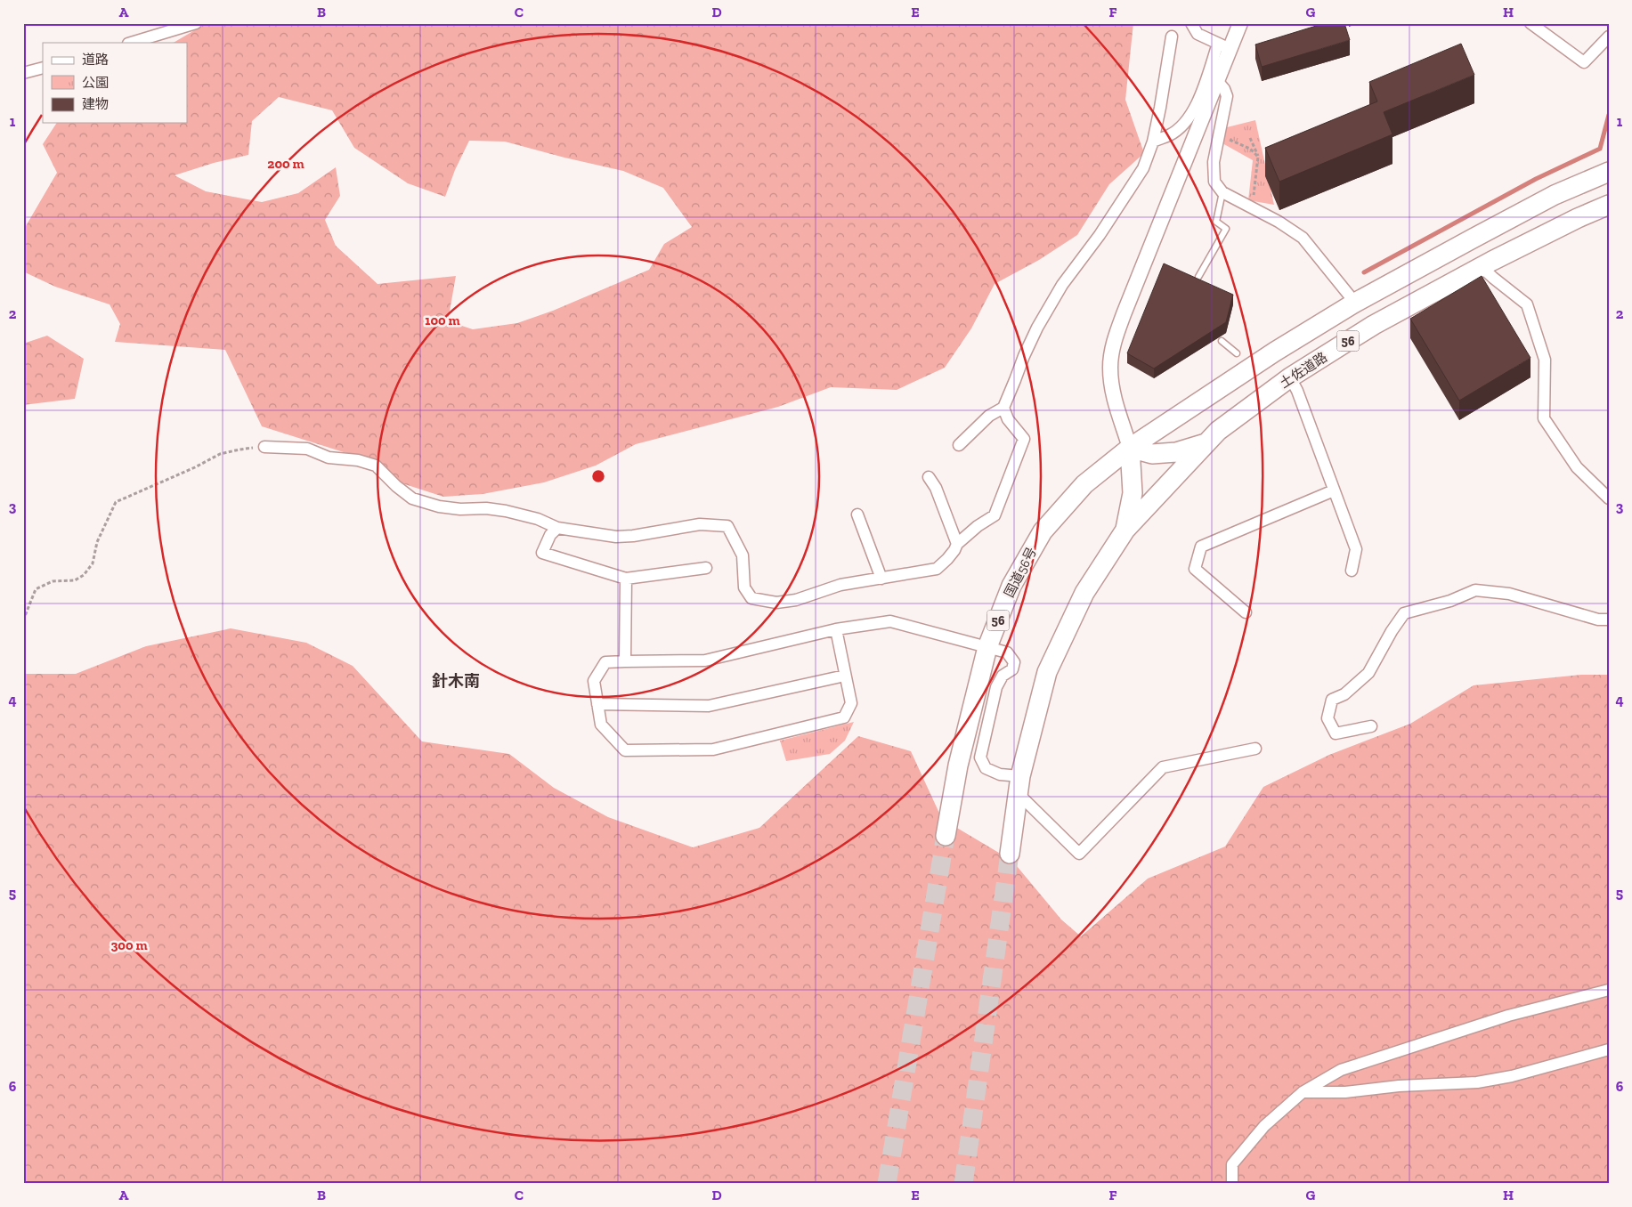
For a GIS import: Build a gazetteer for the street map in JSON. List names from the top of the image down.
{
  "streets": {
    "highway": ["56", "土佐道路", "国道56号"]
  },
  "crossings": [
    ["56", "土佐道路"],
    ["56", "国道56号"]
  ],
  "districts": ["針木南"],
  "legend": ["道路", "公園", "建物"],
  "grid": {
    "columns": [
      "A",
      "B",
      "C",
      "D",
      "E",
      "F",
      "G",
      "H"
    ],
    "rows": [
      "1",
      "2",
      "3",
      "4",
      "5",
      "6"
    ]
  },
  "rings": ["200 m", "100 m", "300 m"]
}
